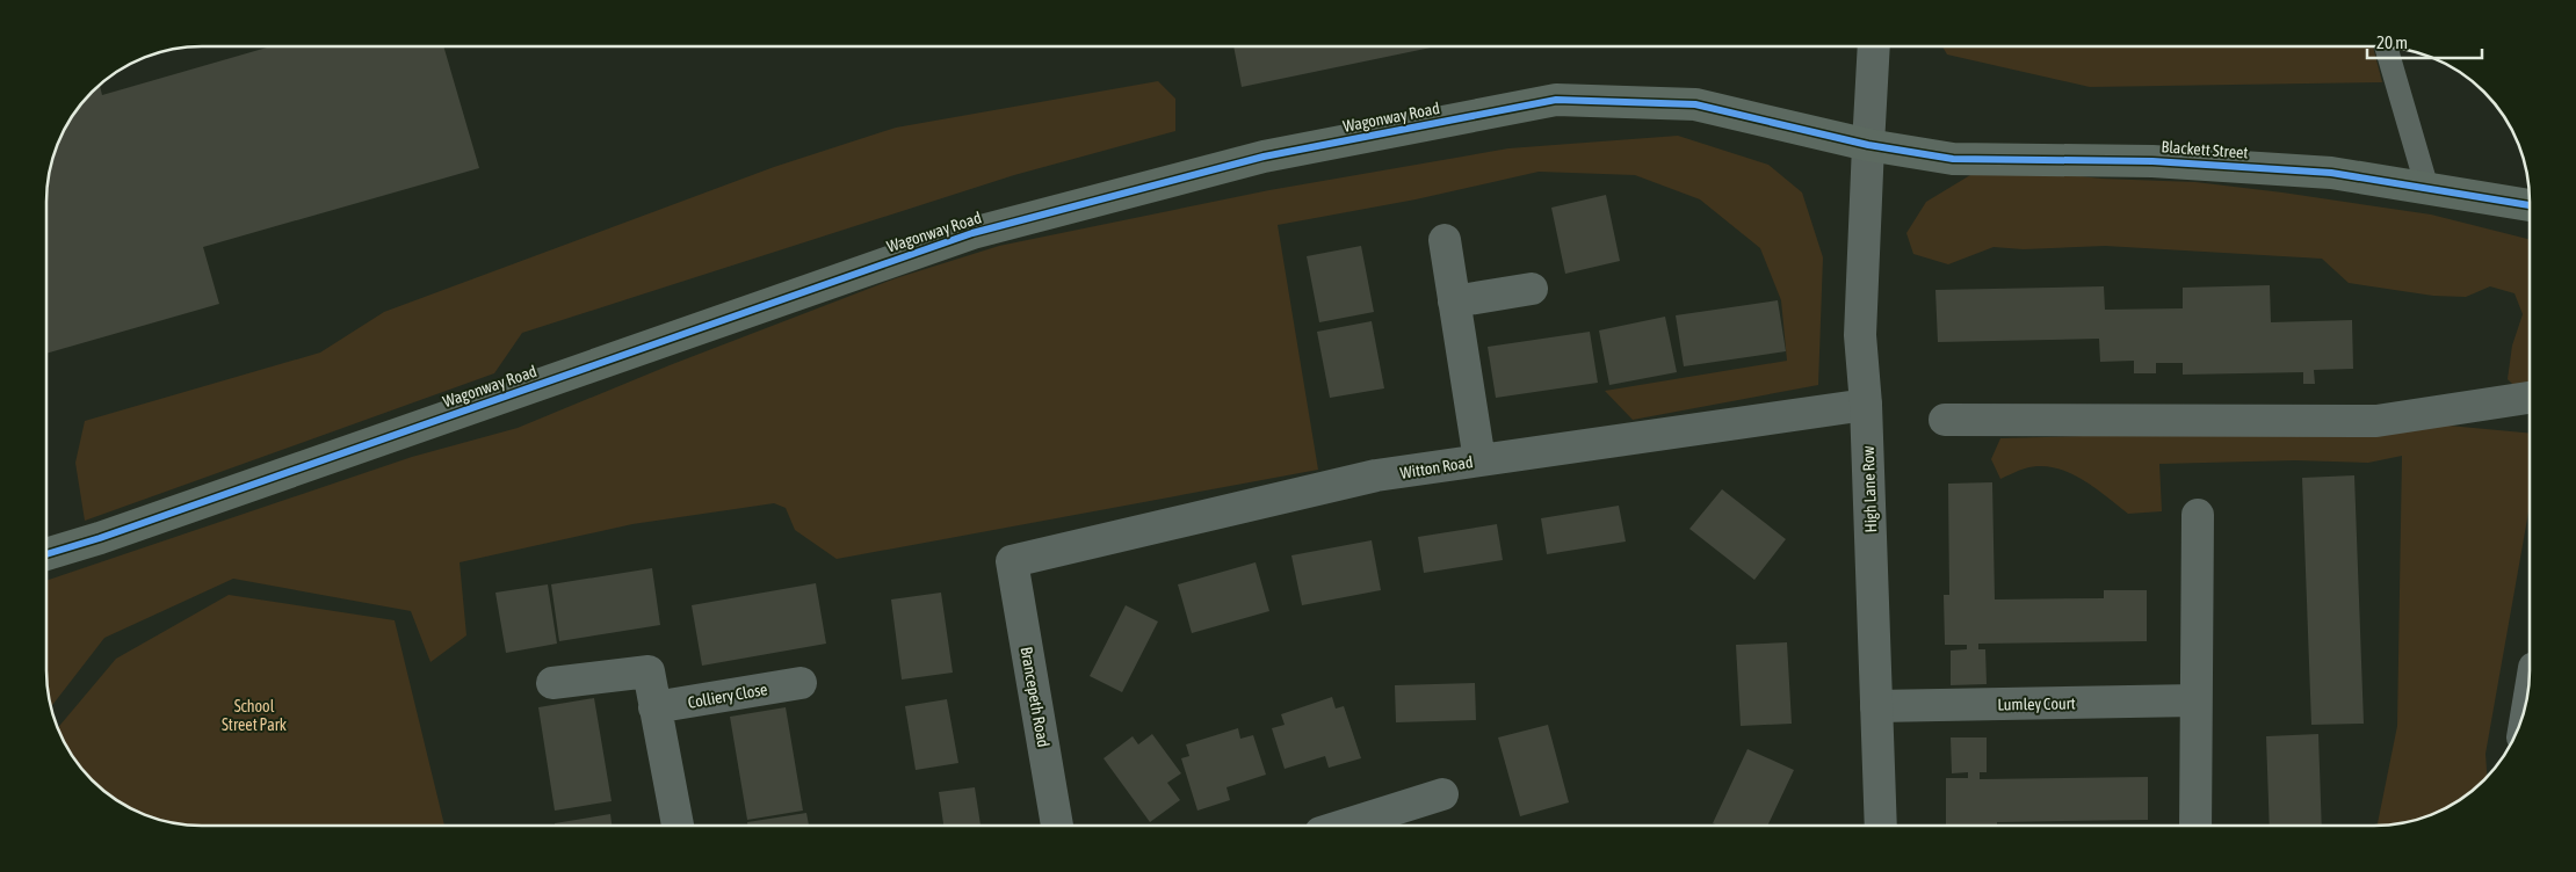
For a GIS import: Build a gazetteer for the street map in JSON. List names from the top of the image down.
{
  "streets": {
    "main road": ["Wagonway Road", "Blackett Street"],
    "street": [
      "Witton Road",
      "High Lane Row",
      "Colliery Close",
      "Brancepeth Road",
      "Lumley Court"
    ]
  },
  "crossings": [
    ["Wagonway Road", "Blackett Street"],
    ["Wagonway Road", "High Lane Row"],
    ["Blackett Street", "High Lane Row"],
    ["Witton Road", "High Lane Row"],
    ["Witton Road", "Brancepeth Road"],
    ["High Lane Row", "Lumley Court"]
  ],
  "parks": ["School Street Park"],
  "scale_bar": "20 m"
}
